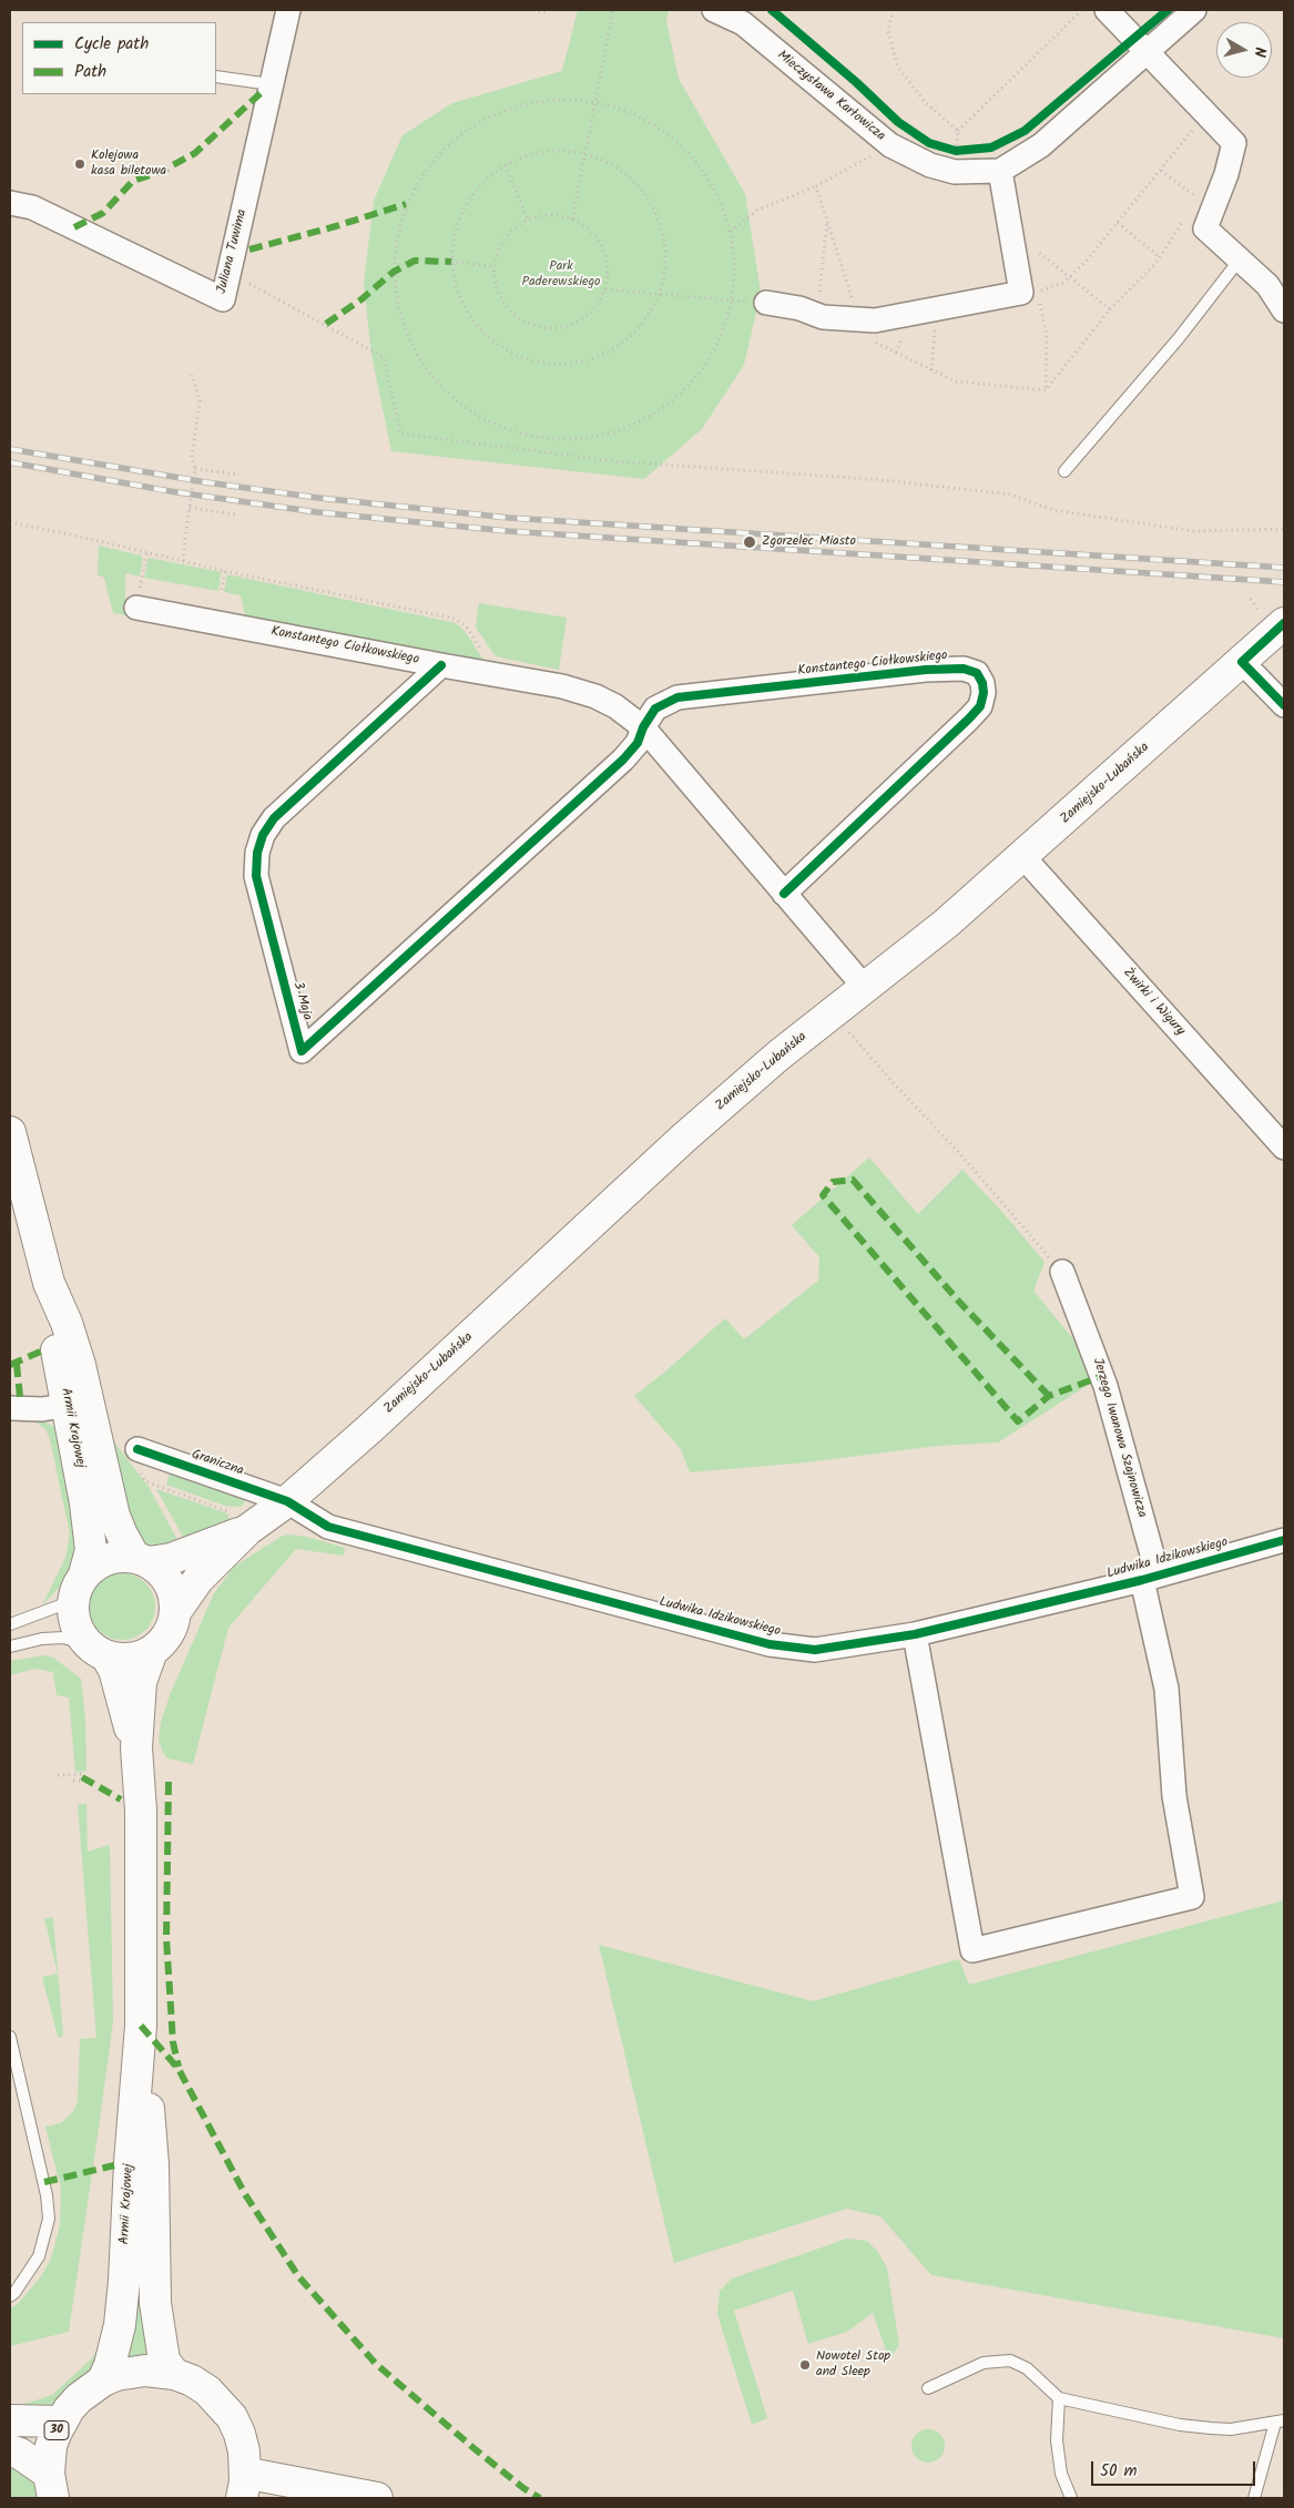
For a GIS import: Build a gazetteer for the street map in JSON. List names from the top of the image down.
{
  "streets": {
    "main road": ["Zamiejsko-Lubańska", "Armii Krajowej", "30"],
    "street": [
      "Mieczysława Karłowicza",
      "Juliana Tuwima",
      "Konstantego Ciołkowskiego",
      "3 Maja",
      "Żwirki i Wigury",
      "Jerzego Iwanowa Szajnowicza",
      "Graniczna",
      "Ludwika Idzikowskiego"
    ]
  },
  "crossings": [
    ["Konstantego Ciołkowskiego", "Zamiejsko-Lubańska"],
    ["Konstantego Ciołkowskiego", "3 Maja"],
    ["Zamiejsko-Lubańska", "Żwirki i Wigury"],
    ["Zamiejsko-Lubańska", "Armii Krajowej"],
    ["Zamiejsko-Lubańska", "Graniczna"],
    ["Zamiejsko-Lubańska", "Ludwika Idzikowskiego"],
    ["Armii Krajowej", "30"],
    ["Jerzego Iwanowa Szajnowicza", "Ludwika Idzikowskiego"],
    ["Graniczna", "Ludwika Idzikowskiego"]
  ],
  "parks": ["Park Paderewskiego"],
  "places": ["Kolejowa kasa biletowa", "Zgorzelec Miasto", "Nowotel Stop and Sleep"],
  "legend": ["Cycle path", "Path"],
  "scale_bar": "50 m",
  "north": "right"
}
